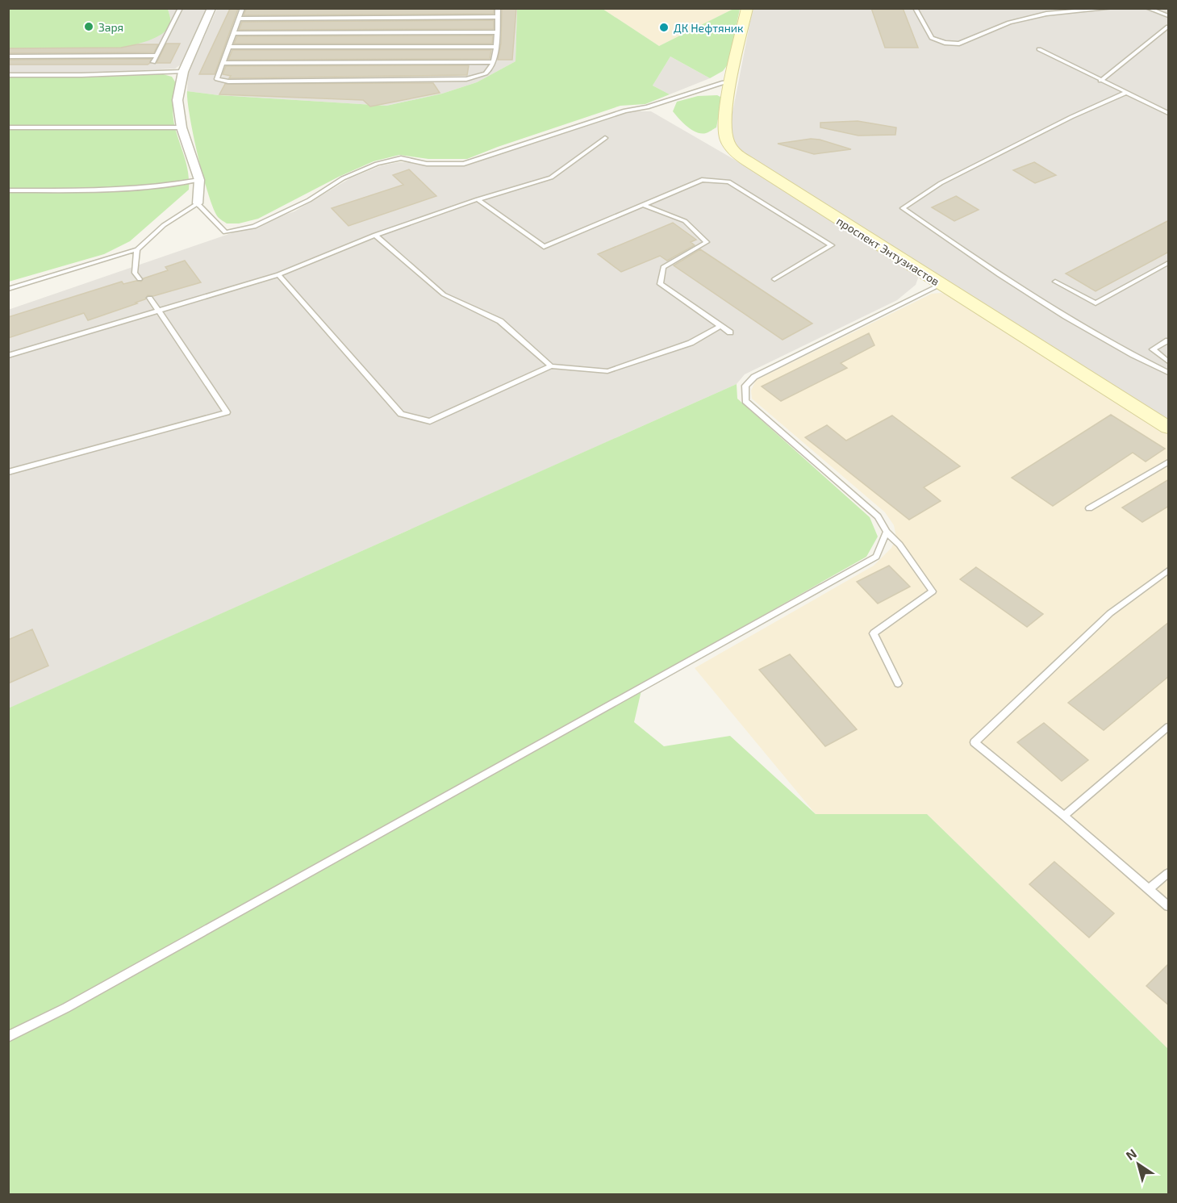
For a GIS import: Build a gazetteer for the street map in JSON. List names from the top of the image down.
{
  "streets": {
    "street": ["проспект Энтузиастов"]
  },
  "places": ["Заря", "ДК Нефтяник"],
  "north": "top left"
}
